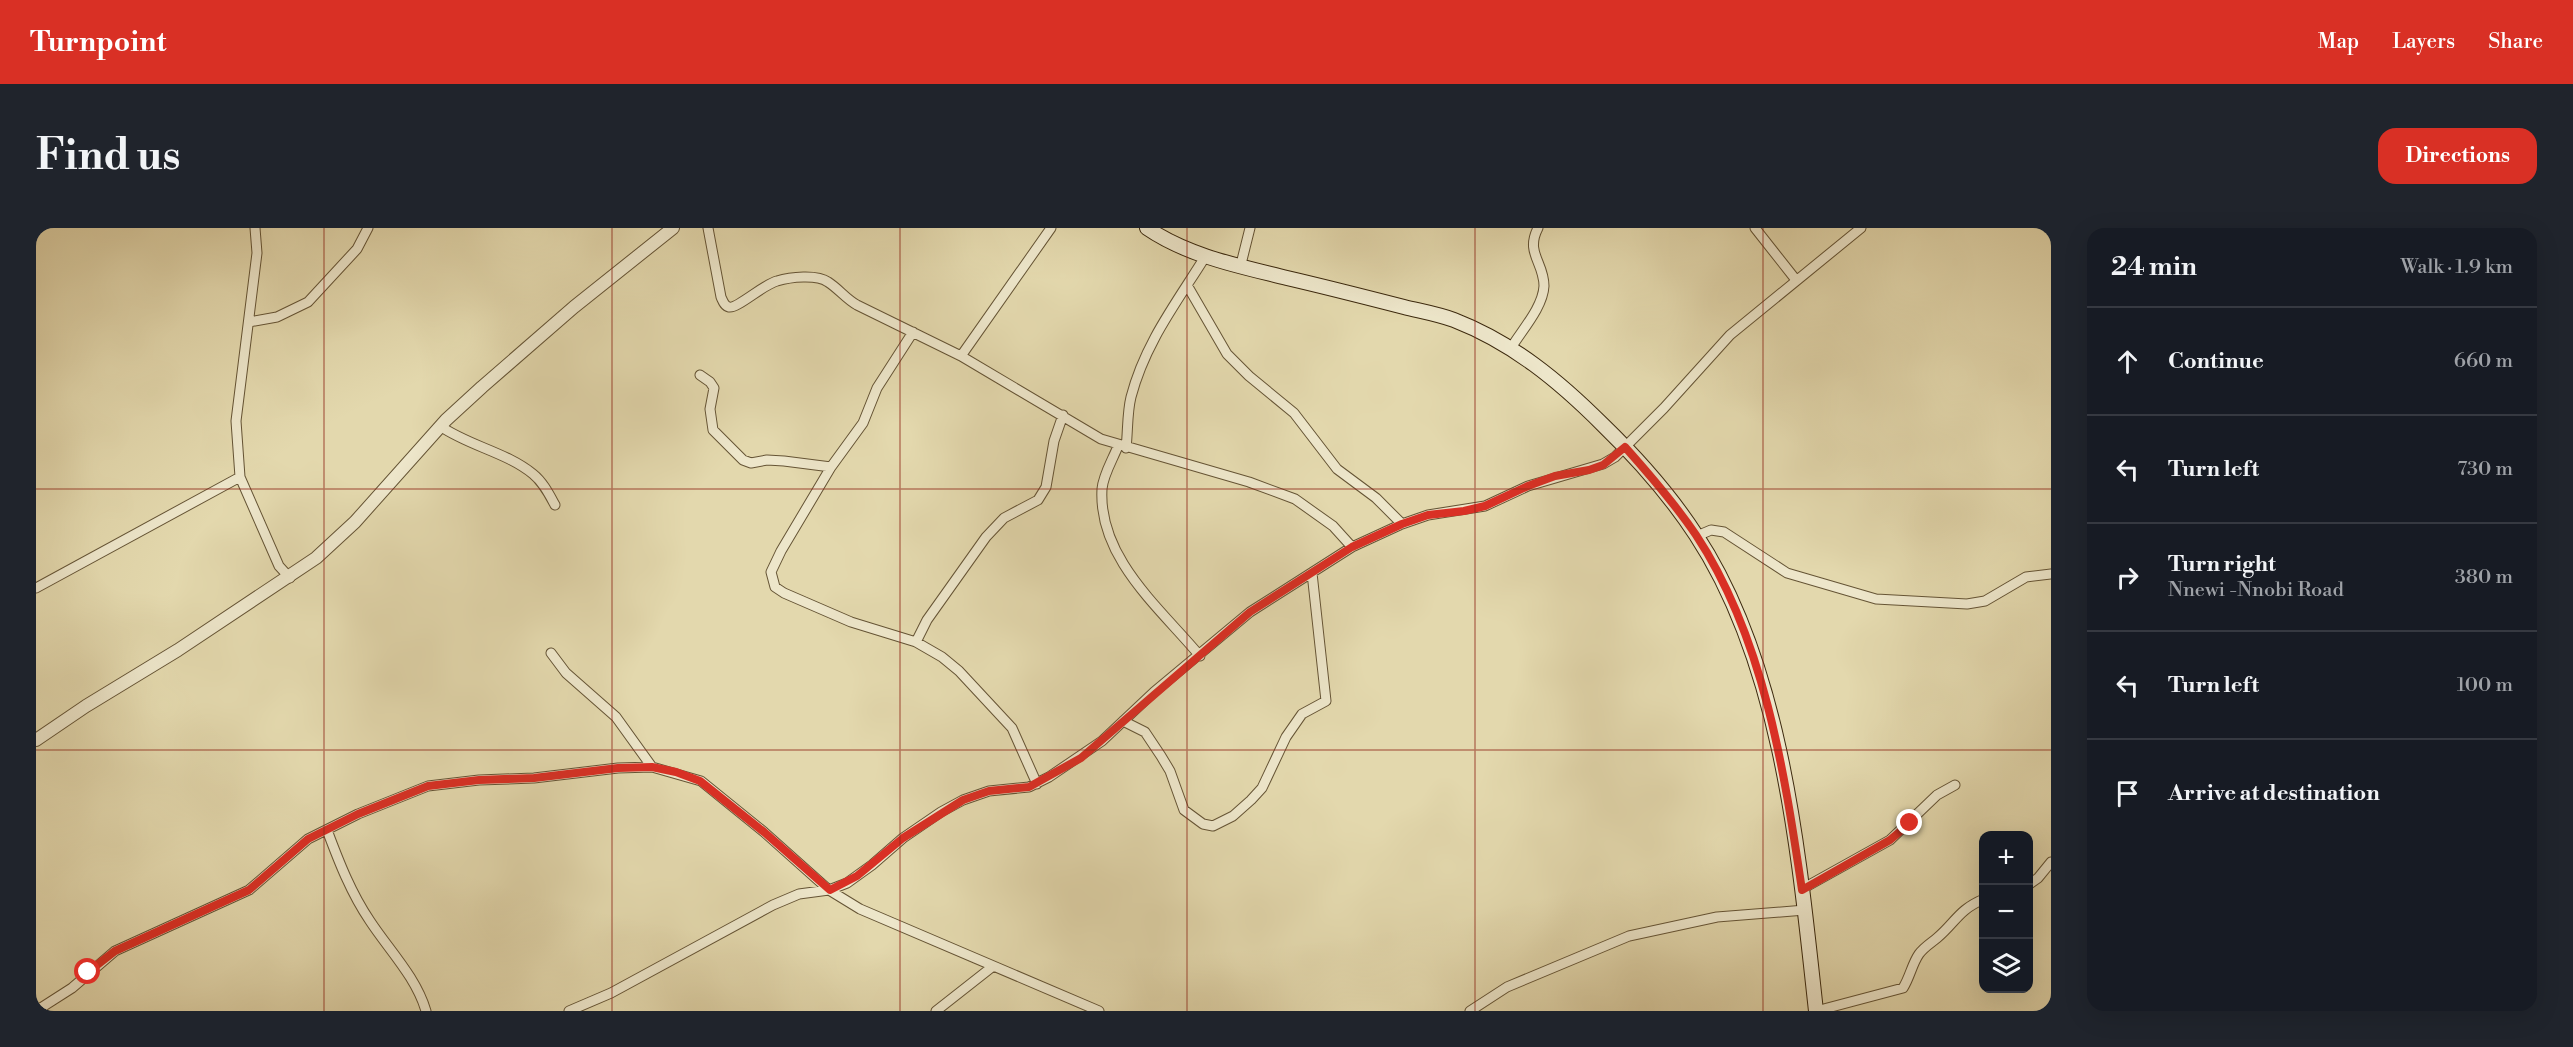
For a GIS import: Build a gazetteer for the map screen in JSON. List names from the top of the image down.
{
  "page": {
    "header": "Turnpoint",
    "nav": ["Map", "Layers", "Share"],
    "buttons": "Directions",
    "title": "Find us",
    "heading": ["24 min", "Walk · 1.9 km"],
    "list": [
      ["Continue", "660 m"],
      ["Turn left", "730 m"],
      ["Turn right", "Nnewi -Nnobi Road", "380 m"],
      ["Turn left", "100 m"],
      "Arrive at destination"
    ],
    "map_buttons": ["+", "−"]
  }
}
